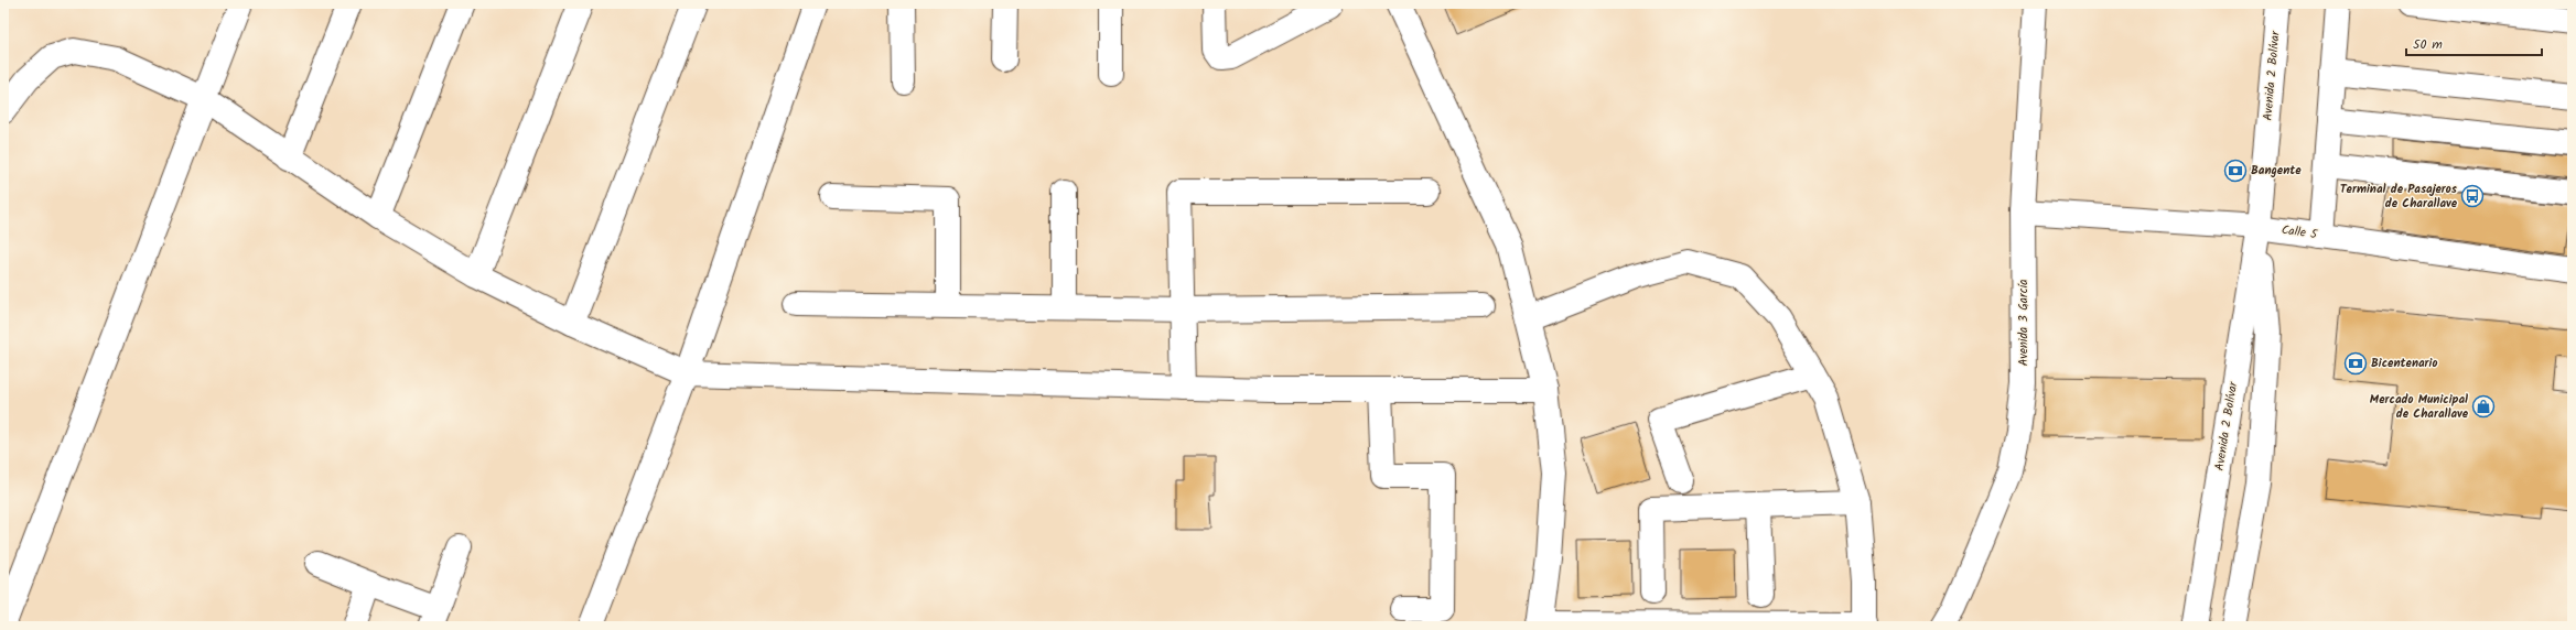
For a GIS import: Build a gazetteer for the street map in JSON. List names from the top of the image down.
{
  "streets": {
    "street": ["Avenida 2 Bolívar", "Calle 5", "Avenida 3 García"]
  },
  "crossings": [
    ["Avenida 2 Bolívar", "Calle 5"],
    ["Calle 5", "Avenida 3 García"]
  ],
  "places": {
    "bank": ["Bangente", "Bicentenario"],
    "bus stop": ["Terminal de Pasajeros de Charallave"],
    "shop": ["Mercado Municipal de Charallave"]
  },
  "scale_bar": "50 m"
}
